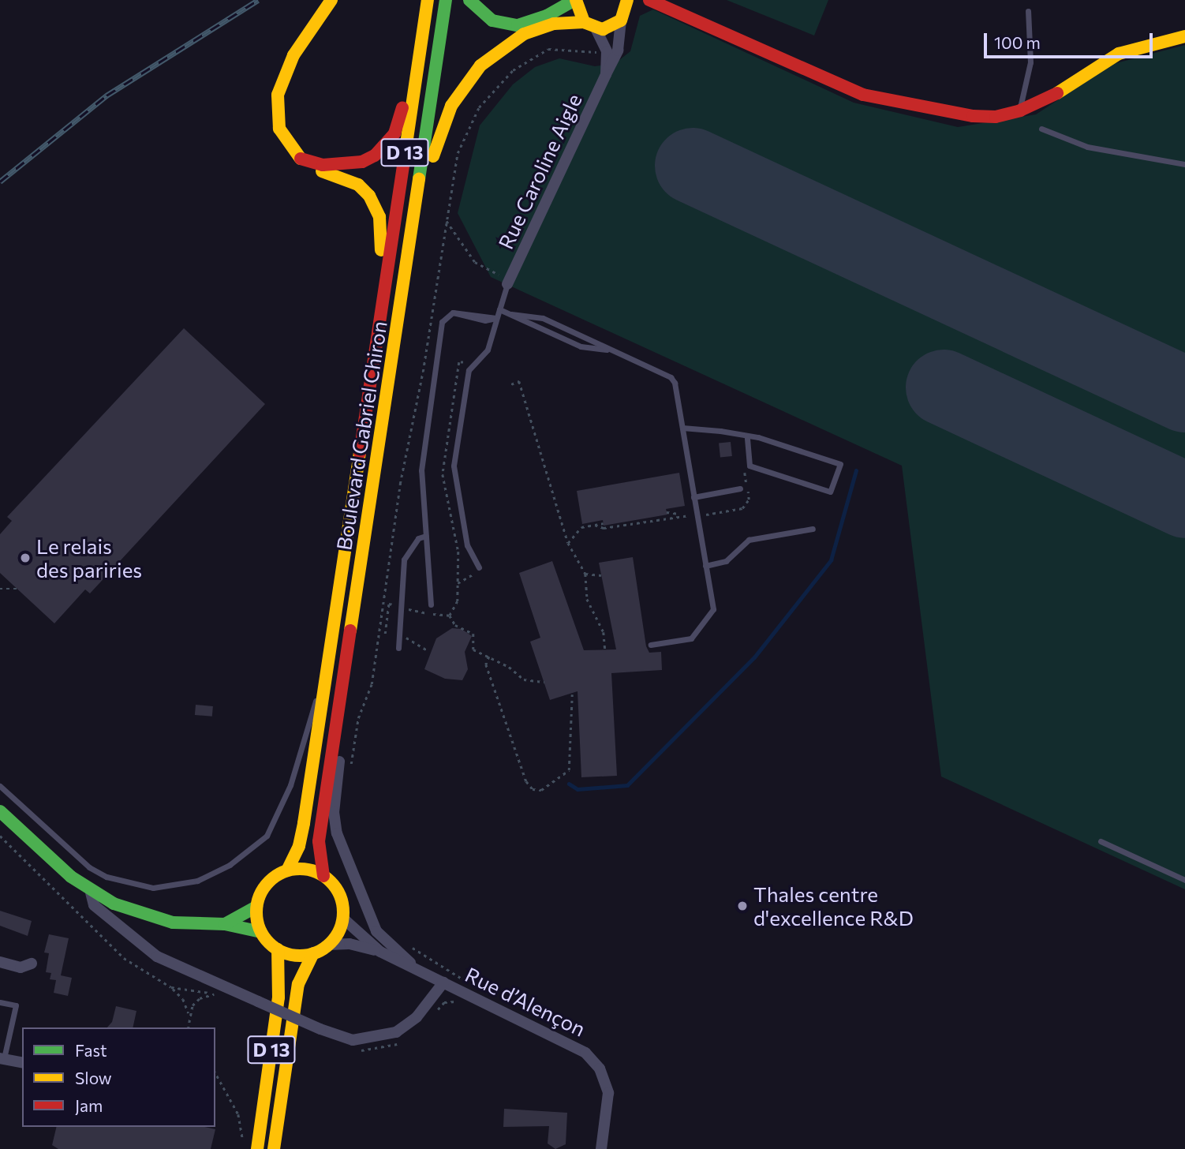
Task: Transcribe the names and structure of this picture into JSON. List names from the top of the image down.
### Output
{
  "streets": {
    "main road": ["D 13", "Boulevard Gabriel Chiron"],
    "street": ["Rue Caroline Aigle", "Rue d’Alençon"]
  },
  "crossings": [
    ["D 13", "Boulevard Gabriel Chiron"]
  ],
  "places": ["Le relais des pariries", "Thales centre d'excellence R&D"],
  "legend": ["Fast", "Slow", "Jam"],
  "scale_bar": "100 m"
}
